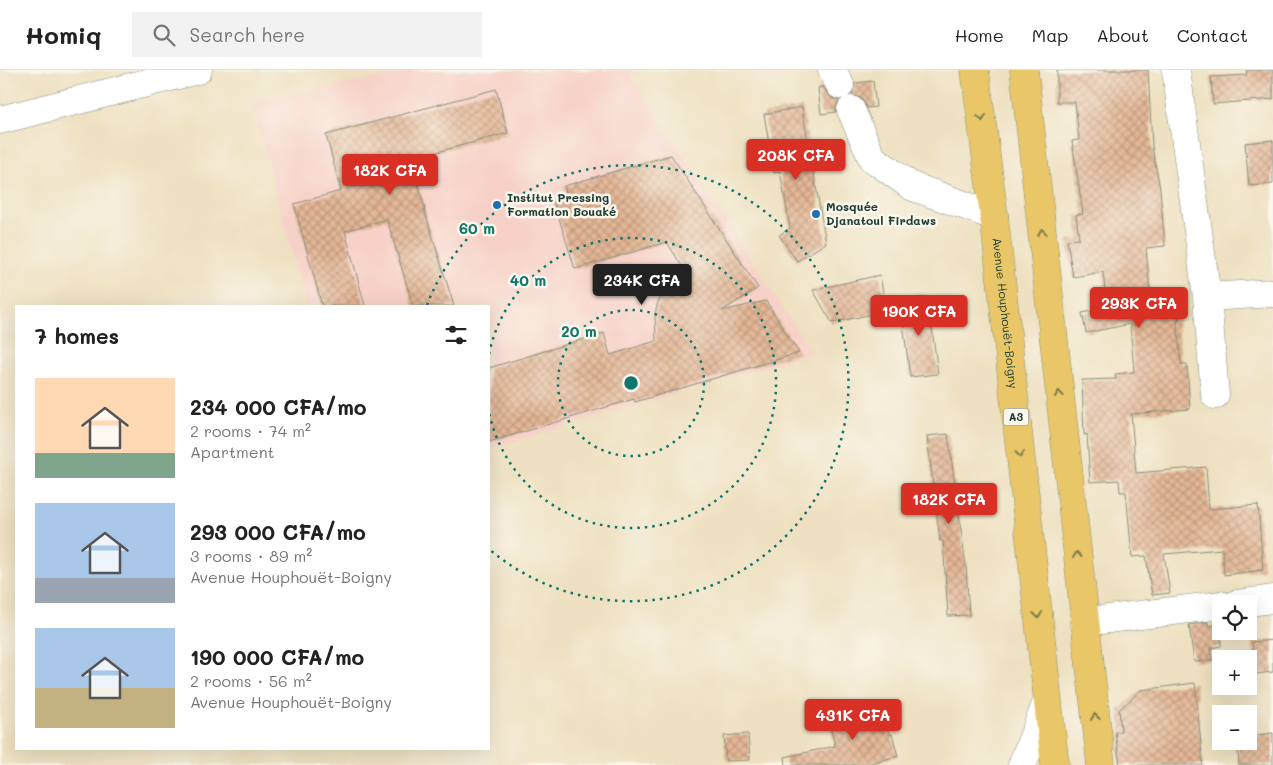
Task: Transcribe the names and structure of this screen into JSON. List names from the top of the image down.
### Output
{
  "streets": {
    "highway": ["Avenue Houphouët-Boigny", "A3"]
  },
  "places": ["Institut Pressing Formation Bouaké", "Mosquée Djanatoul Firdaws"],
  "page": {
    "header": "Homiq",
    "search": "Search here",
    "nav": [
      "Home",
      "Map",
      "About",
      "Contact"
    ],
    "price": [
      "208K CFA",
      "182K CFA",
      "234K CFA",
      "293K CFA",
      "190K CFA",
      "182K CFA",
      "431K CFA"
    ],
    "heading": "7 homes",
    "list": [
      {
        "name": "234 000 CFA/mo",
        "note": "2 rooms · 74 m² · Apartment"
      },
      {
        "name": "293 000 CFA/mo",
        "note": "3 rooms · 89 m² · Avenue Houphouët-Boigny"
      },
      {
        "name": "190 000 CFA/mo",
        "note": "2 rooms · 56 m² · Avenue Houphouët-Boigny"
      }
    ],
    "map_buttons": ["+", "−"]
  },
  "rings": ["60 m", "40 m", "20 m"]
}
